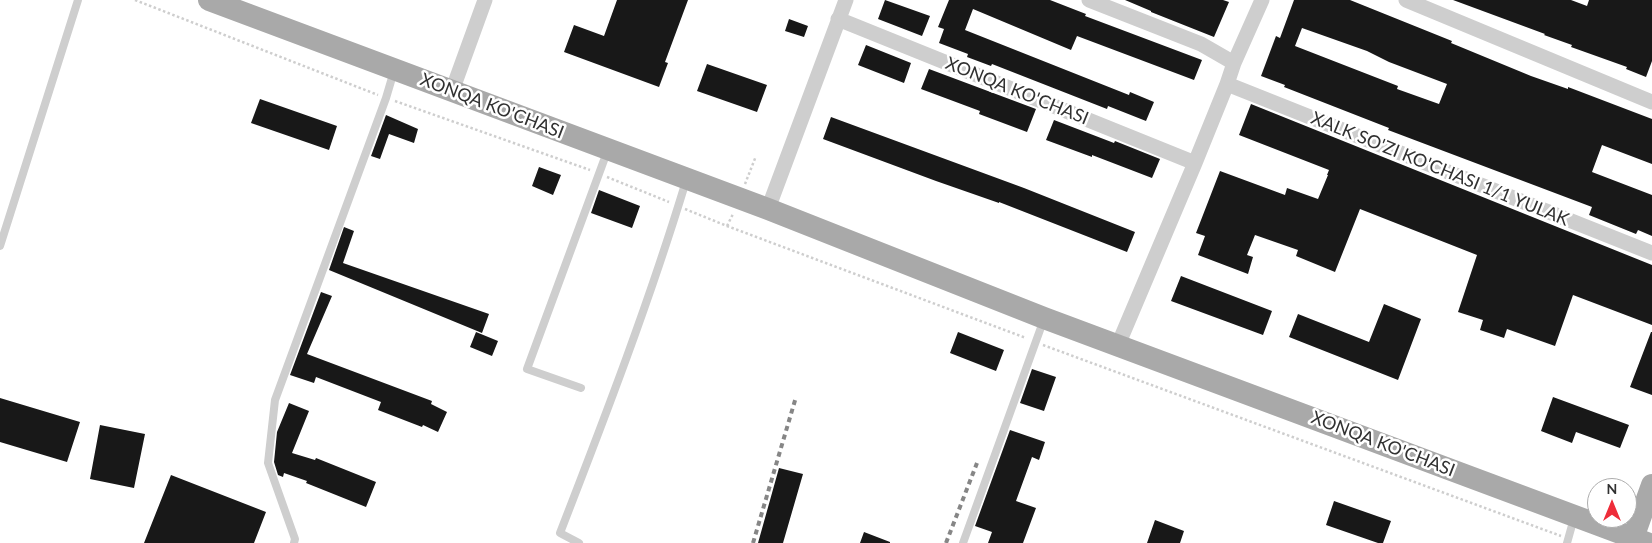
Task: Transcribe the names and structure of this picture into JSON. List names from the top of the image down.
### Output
{
  "streets": {
    "main road": ["XONQA KO'CHASI"],
    "street": ["XALK SO'ZI KO'CHASI 1/1 YULAK"]
  },
  "north": "top"
}
